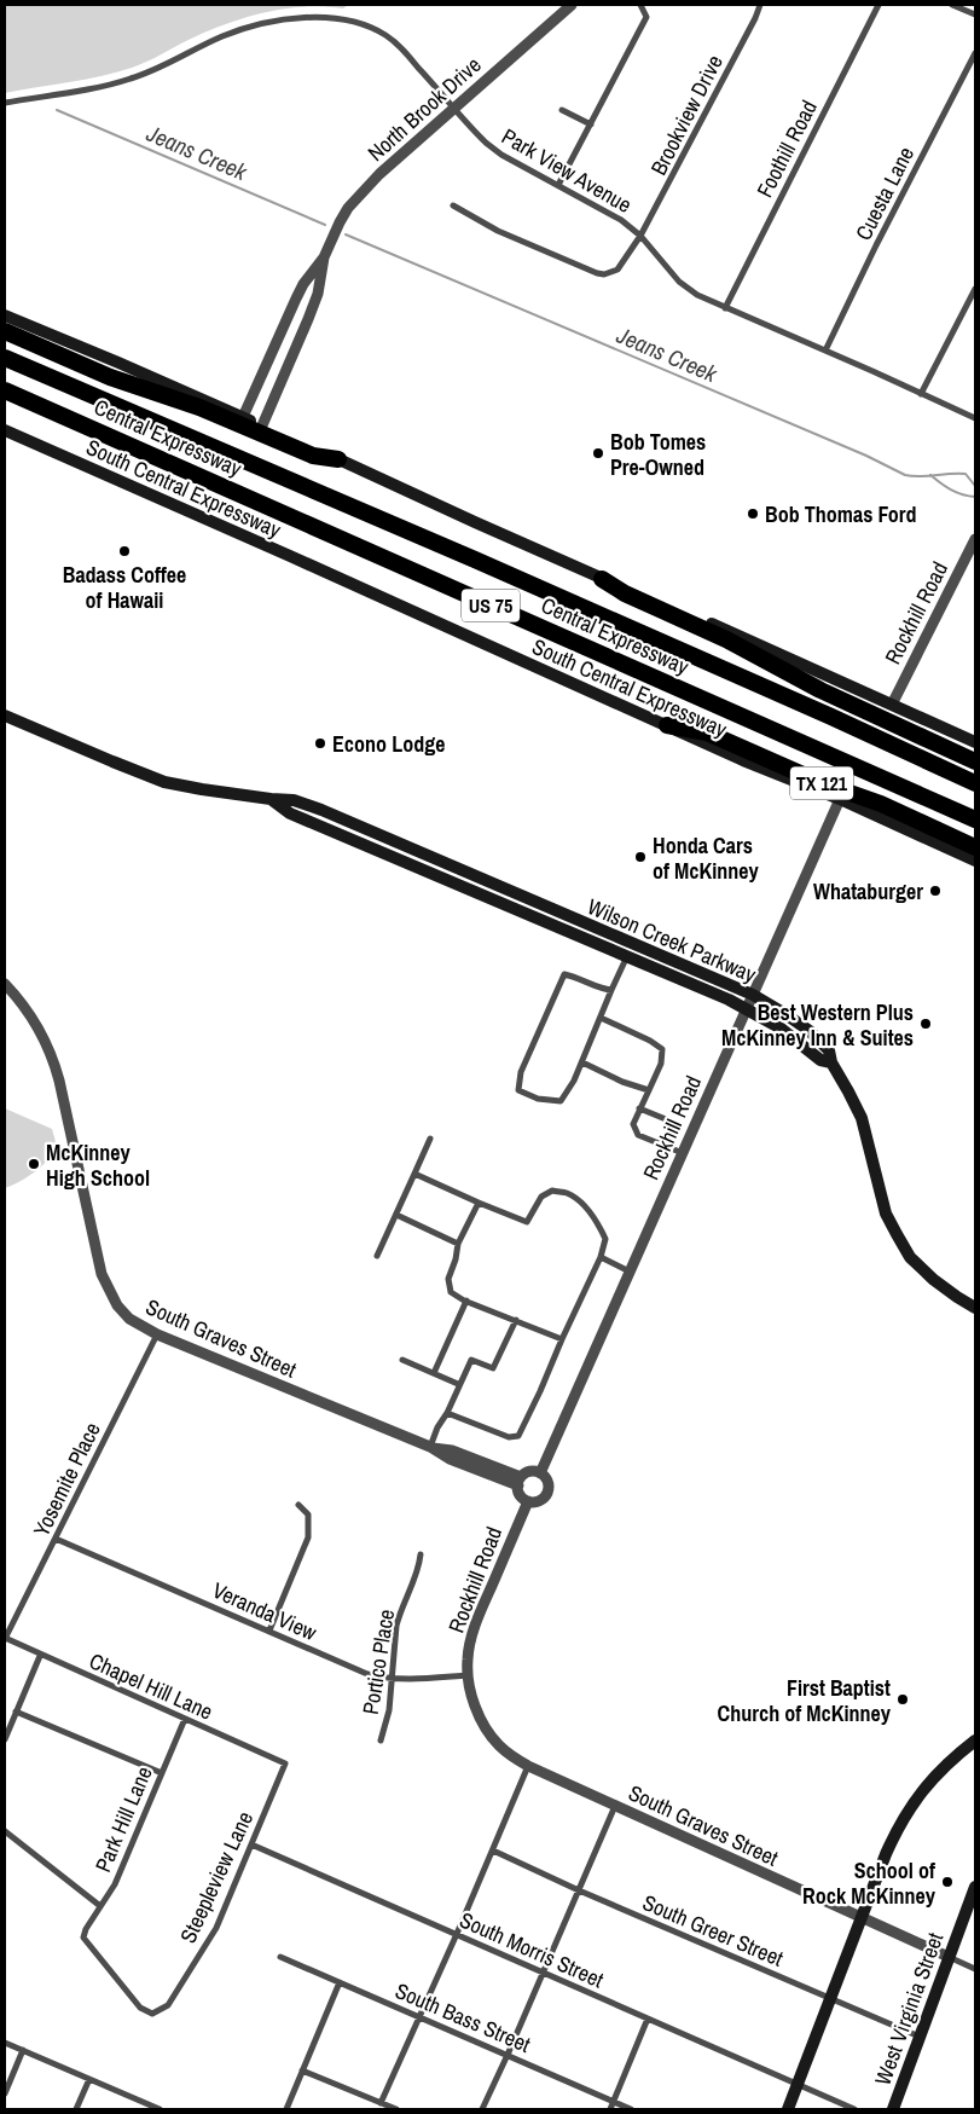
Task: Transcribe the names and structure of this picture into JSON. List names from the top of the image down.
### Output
{
  "streets": {
    "highway": ["Central Expressway", "US 75", "TX 121"],
    "main road": ["South Central Expressway", "Wilson Creek Parkway", "West Virginia Street"],
    "street": [
      "North Brook Drive",
      "Brookview Drive",
      "Foothill Road",
      "Park View Avenue",
      "Cuesta Lane",
      "Rockhill Road",
      "South Graves Street",
      "Yosemite Place",
      "Veranda View",
      "Portico Place",
      "Chapel Hill Lane",
      "Park Hill Lane",
      "Steepleview Lane",
      "South Greer Street",
      "South Morris Street",
      "South Bass Street"
    ]
  },
  "crossings": [
    ["North Brook Drive", "Park View Avenue"],
    ["Brookview Drive", "Park View Avenue"],
    ["Foothill Road", "Park View Avenue"],
    ["Park View Avenue", "Cuesta Lane"],
    ["South Central Expressway", "Rockhill Road"],
    ["South Central Expressway", "TX 121"],
    ["Rockhill Road", "Wilson Creek Parkway"],
    ["Rockhill Road", "South Graves Street"],
    ["Rockhill Road", "Veranda View"],
    ["South Graves Street", "Yosemite Place"],
    ["South Graves Street", "West Virginia Street"],
    ["Yosemite Place", "Veranda View"],
    ["Yosemite Place", "Chapel Hill Lane"],
    ["Veranda View", "Portico Place"],
    ["Chapel Hill Lane", "Park Hill Lane"],
    ["Chapel Hill Lane", "Steepleview Lane"],
    ["Park Hill Lane", "Steepleview Lane"],
    ["Steepleview Lane", "South Morris Street"],
    ["South Greer Street", "West Virginia Street"]
  ],
  "water": ["Jeans Creek"],
  "places": [
    "Bob Tomes Pre-Owned",
    "Bob Thomas Ford",
    "Badass Coffee of Hawaii",
    "Econo Lodge",
    "Honda Cars of McKinney",
    "Whataburger",
    "Best Western Plus McKinney Inn & Suites",
    "McKinney High School",
    "First Baptist Church of McKinney",
    "School of Rock McKinney"
  ]
}
